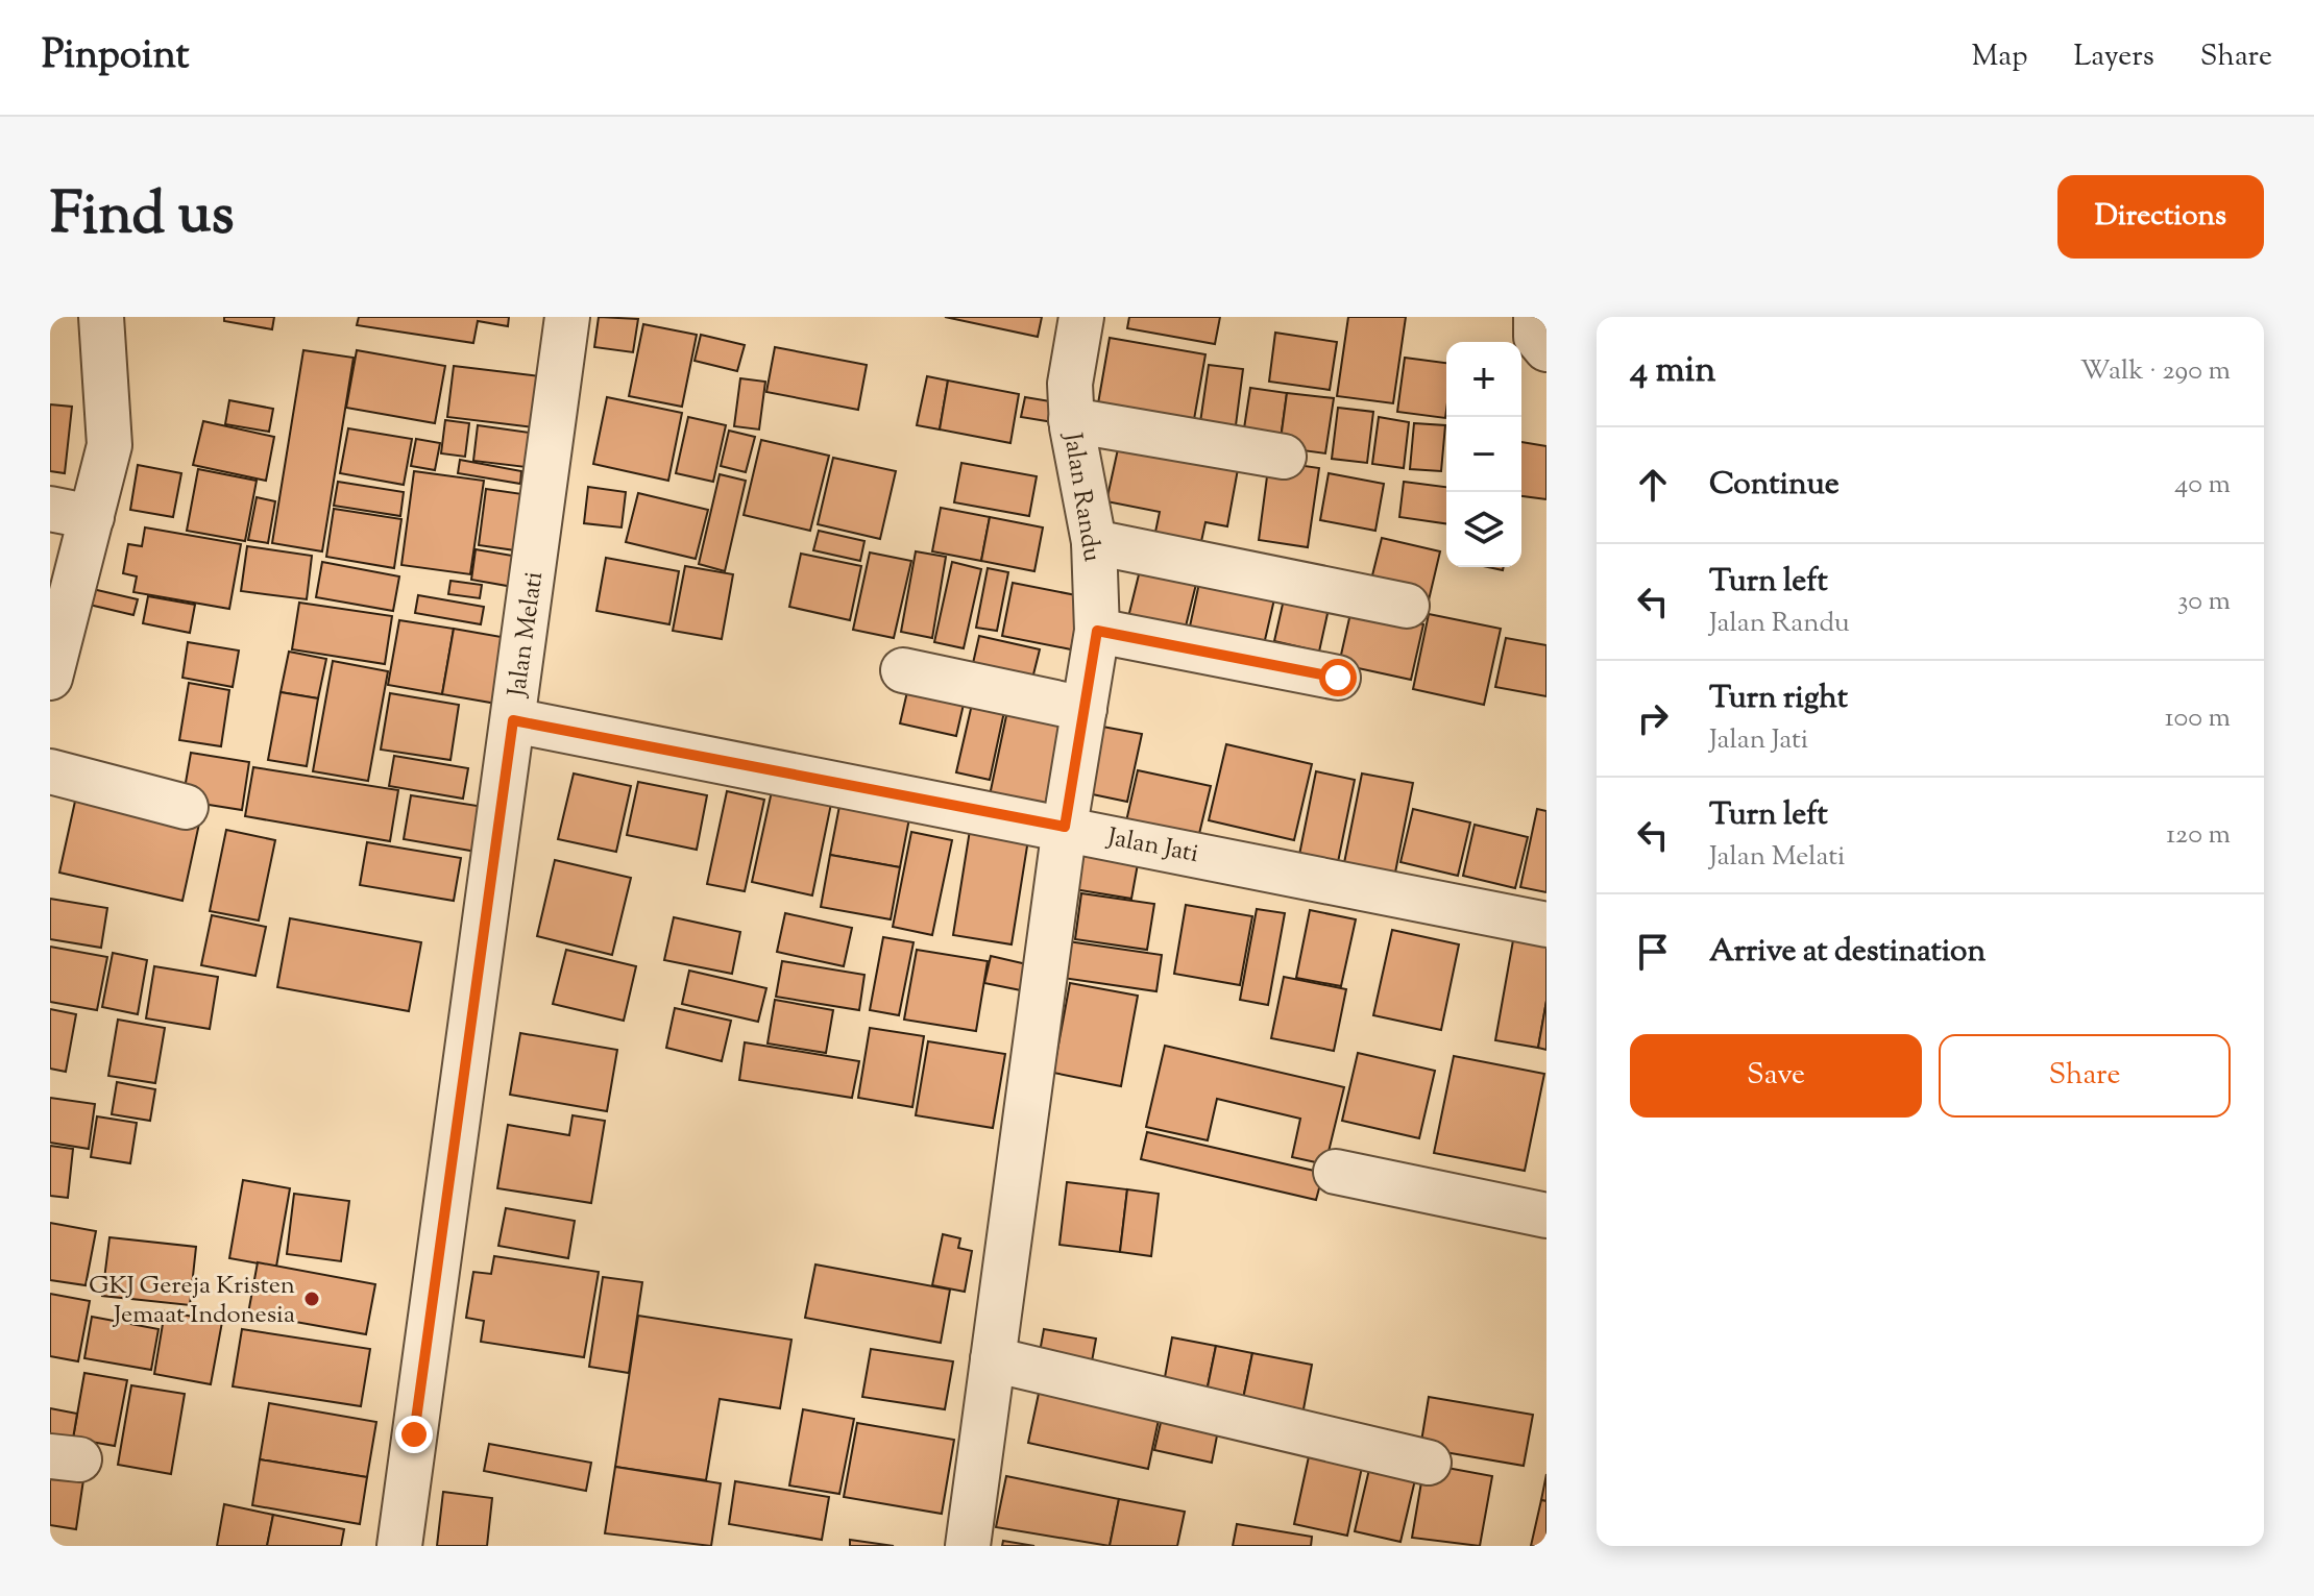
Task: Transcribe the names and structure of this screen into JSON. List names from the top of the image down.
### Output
{
  "streets": {
    "street": ["Jalan Randu", "Jalan Melati", "Jalan Jati"]
  },
  "crossings": [
    ["Jalan Randu", "Jalan Jati"],
    ["Jalan Melati", "Jalan Jati"]
  ],
  "places": ["GKJ Gereja Kristen Jemaat Indonesia"],
  "page": {
    "header": "Pinpoint",
    "nav": ["Map", "Layers", "Share"],
    "title": "Find us",
    "buttons": [
      "Directions",
      ["Save", "Share"]
    ],
    "heading": ["4 min", "Walk · 290 m"],
    "map_buttons": ["+", "−"],
    "list": [
      ["Continue", "40 m"],
      ["Turn left", "Jalan Randu", "30 m"],
      ["Turn right", "Jalan Jati", "100 m"],
      ["Turn left", "Jalan Melati", "120 m"],
      "Arrive at destination"
    ]
  }
}
